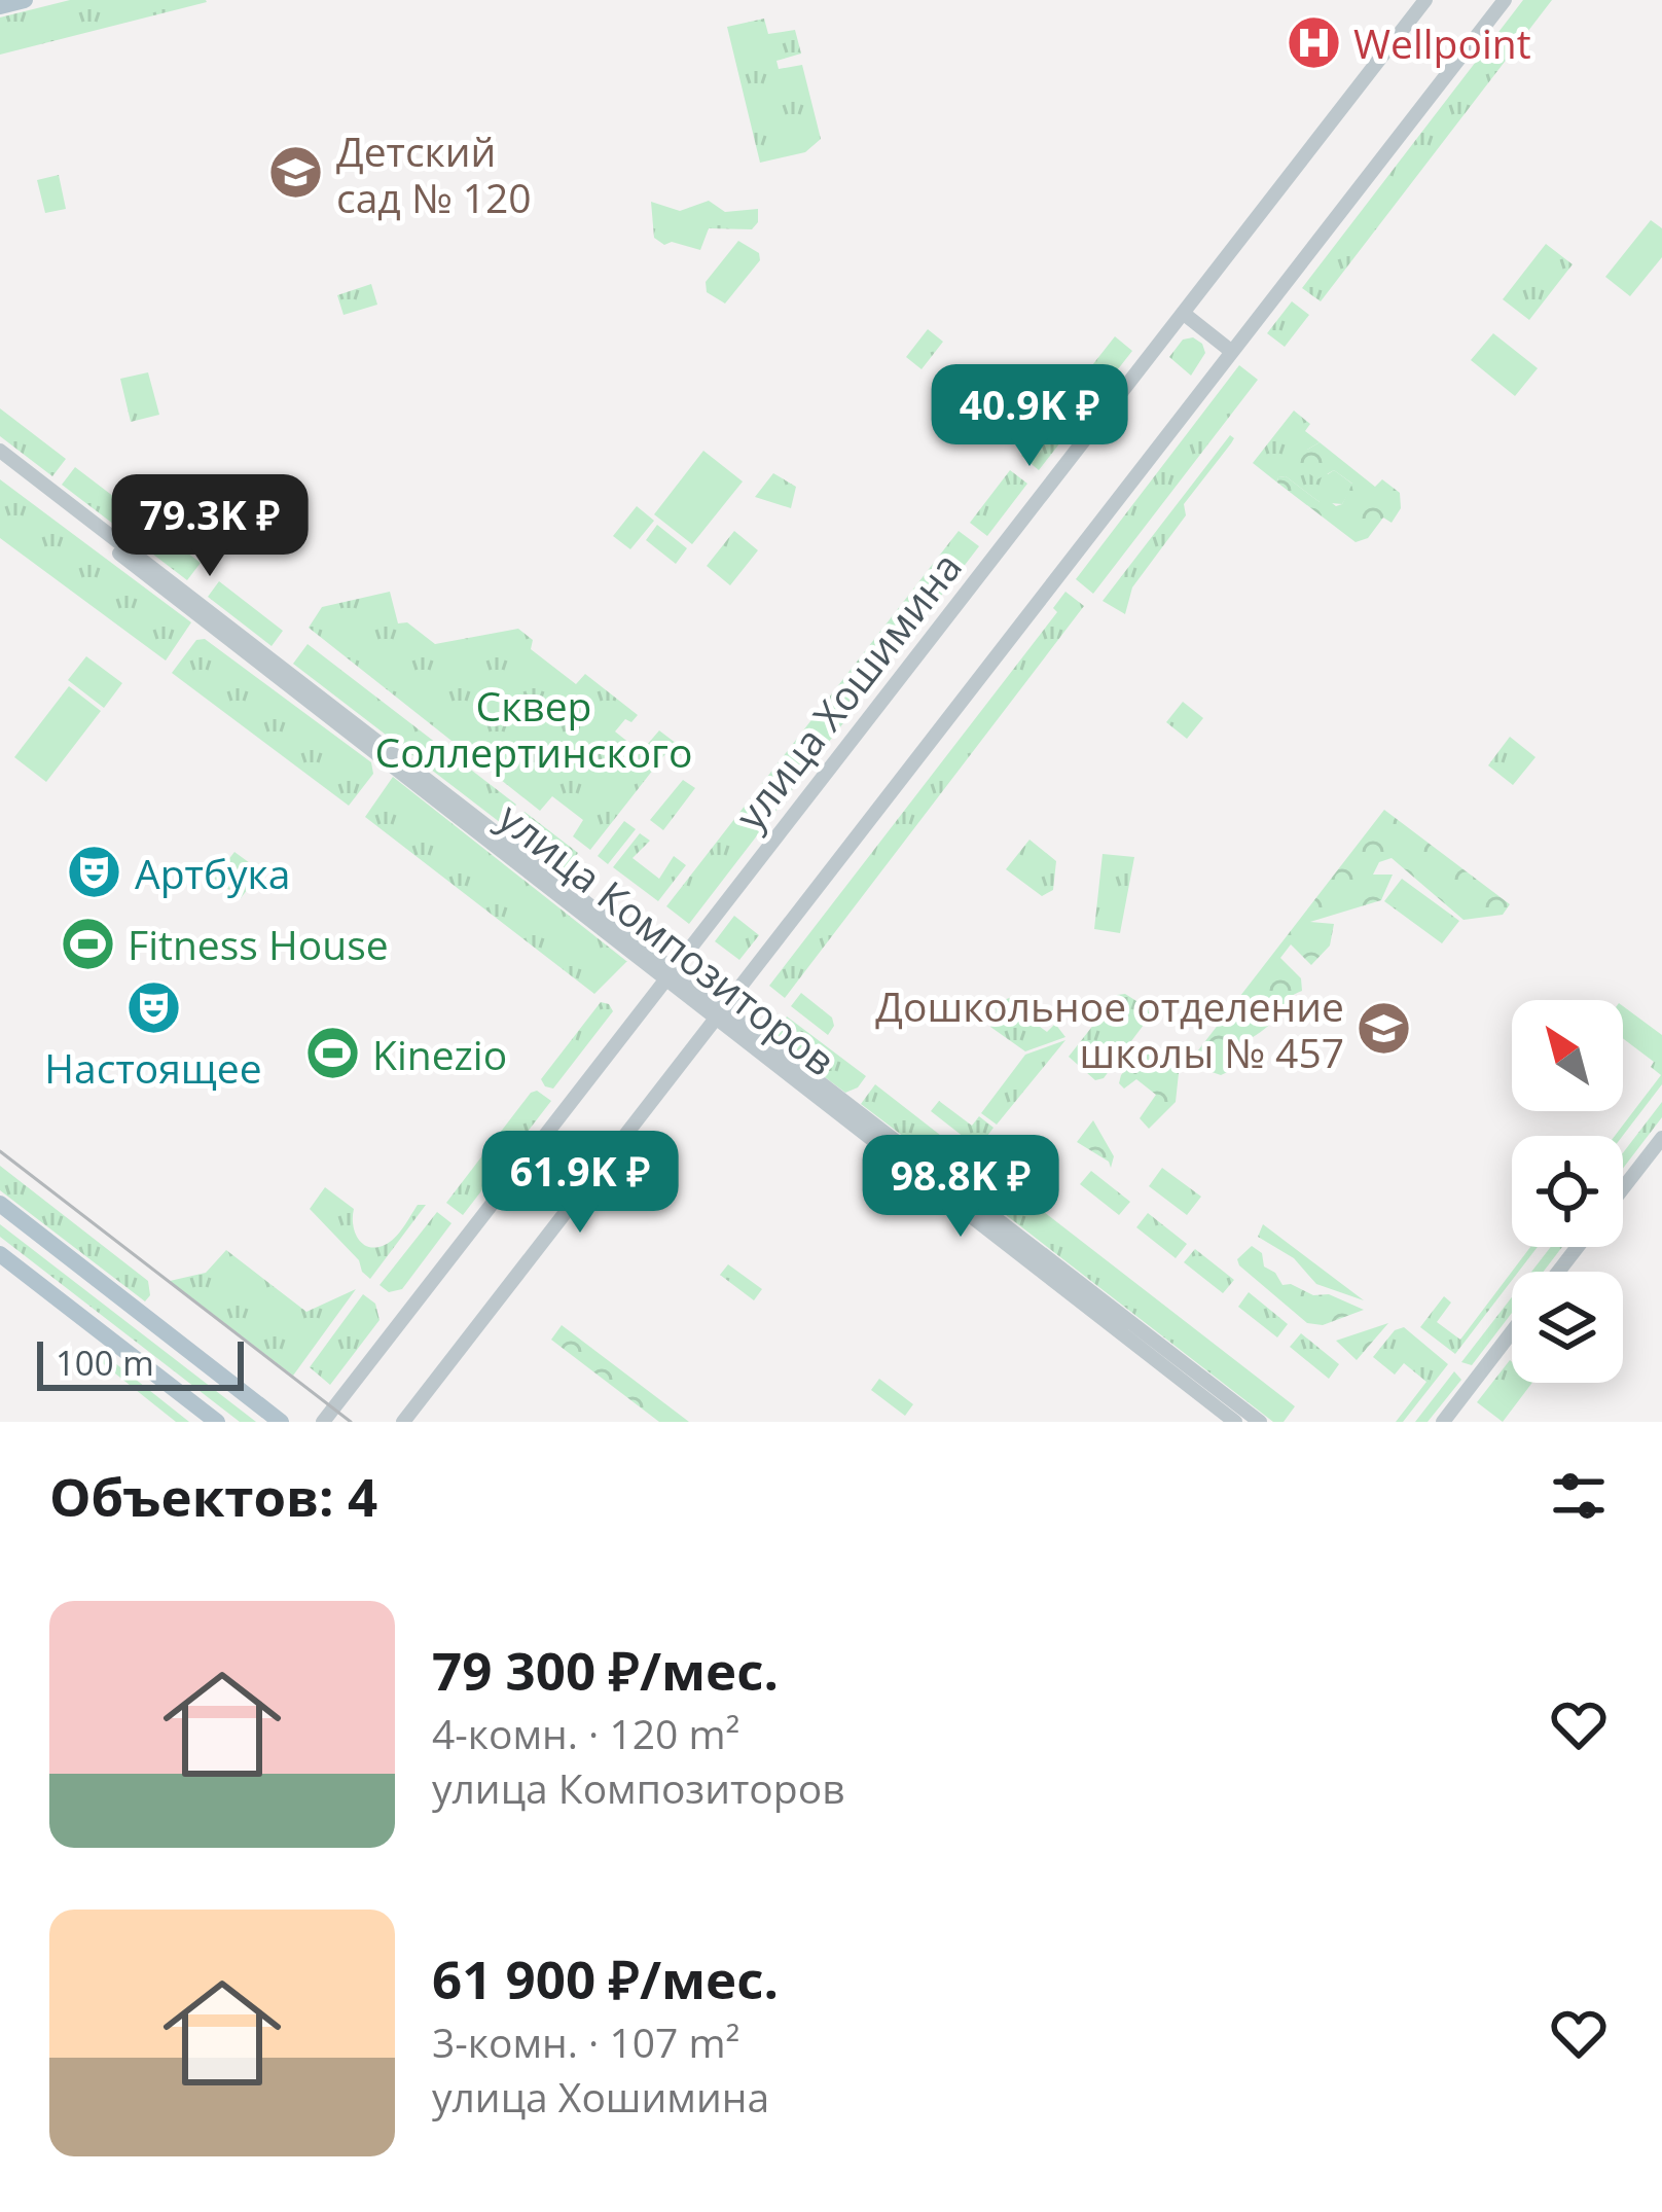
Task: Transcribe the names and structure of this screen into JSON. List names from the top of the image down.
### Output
{
  "streets": {
    "street": ["улица Хошимина", "улица Композиторов"]
  },
  "crossings": [
    ["улица Хошимина", "улица Композиторов"]
  ],
  "parks": ["Сквер Соллертинского"],
  "places": {
    "hospital": ["Wellpoint"],
    "school or university": ["Детский сад № 120", "Дошкольное отделение школы № 457"],
    "theatre": ["Артбука", "Настоящее"],
    "sports": ["Fitness House", "Kinezio"]
  },
  "scale_bar": "100 m",
  "north": "top left",
  "page": {
    "price": [
      "40.9K ₽",
      "79.3K ₽",
      "61.9K ₽",
      "98.8K ₽"
    ],
    "scale": "100 m",
    "heading": "Объектов: 4",
    "list": [
      {
        "name": "79 300 ₽/мес.",
        "note": "4-комн. · 120 m² · улица Композиторов"
      },
      {
        "name": "61 900 ₽/мес.",
        "note": "3-комн. · 107 m² · улица Хошимина"
      }
    ]
  }
}
